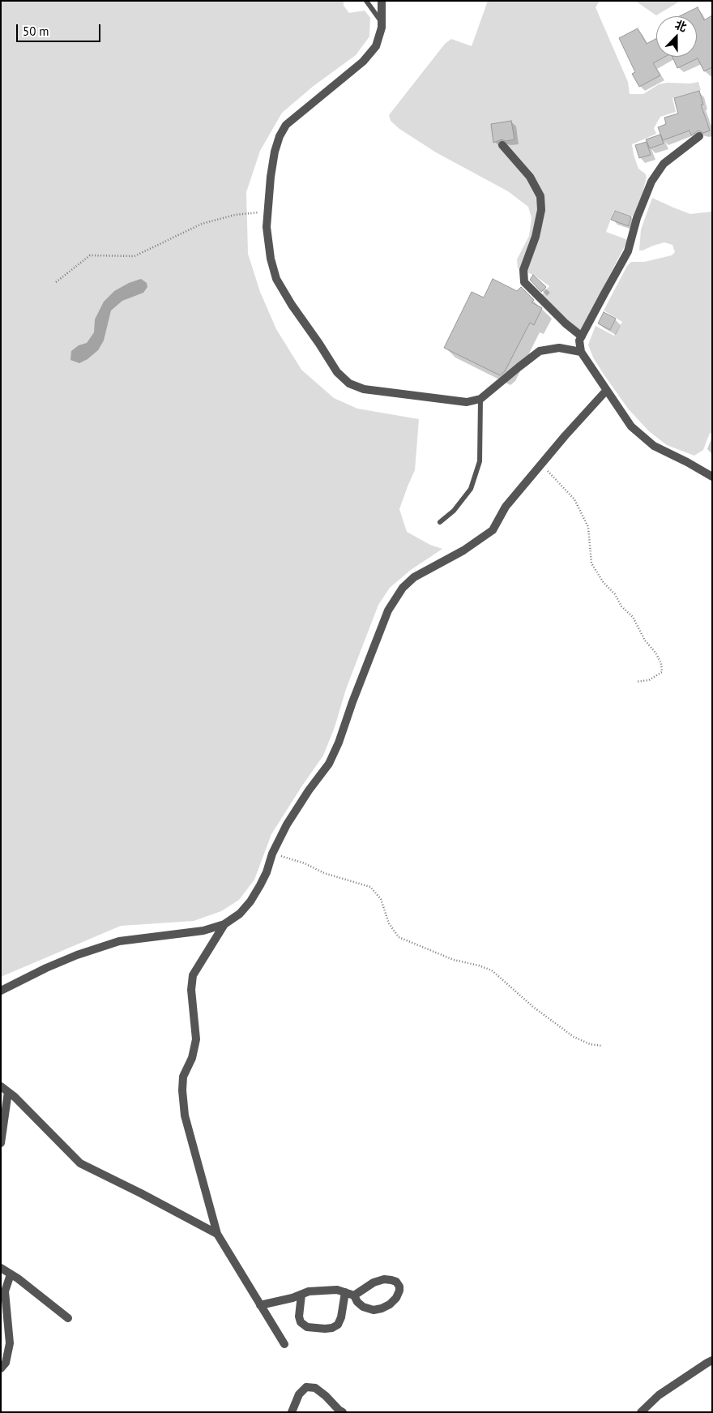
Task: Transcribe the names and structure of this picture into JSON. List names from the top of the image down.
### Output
{
  "scale_bar": "50 m",
  "north": "top"
}
